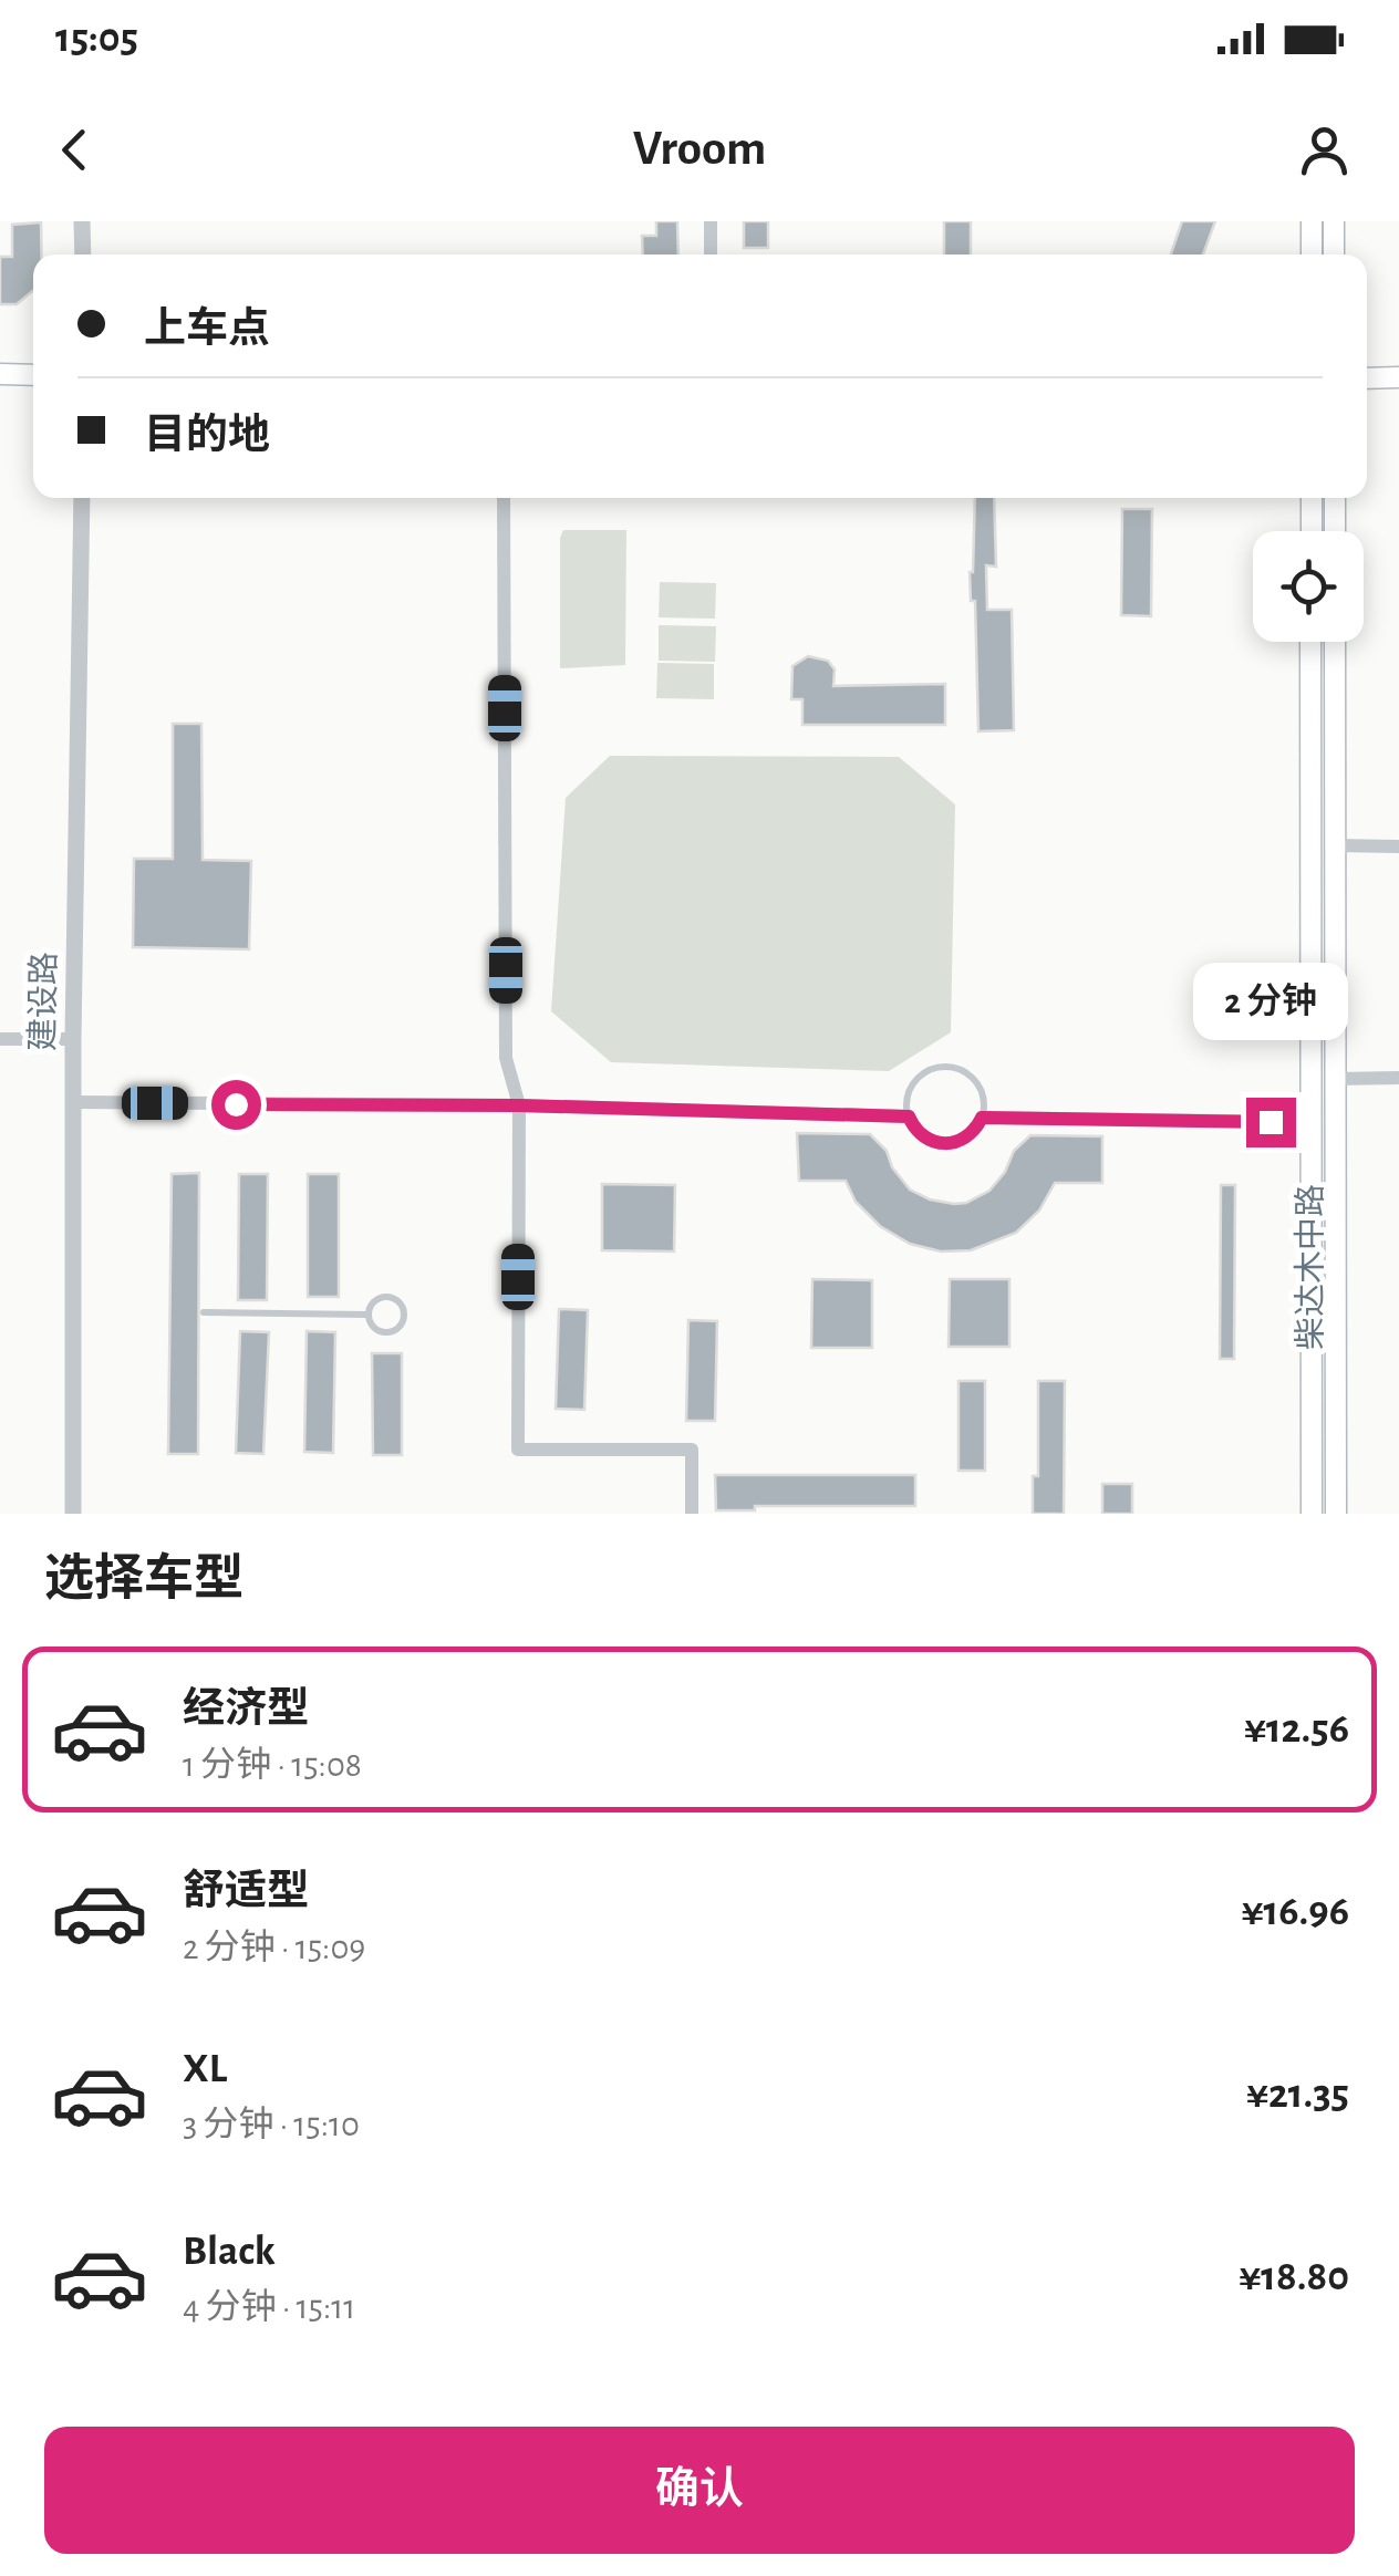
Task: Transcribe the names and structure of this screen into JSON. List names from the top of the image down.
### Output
{
  "streets": {
    "main road": ["柴达木中路"],
    "street": ["建设路"]
  },
  "page": {
    "status": "15:05",
    "header": "Vroom",
    "banner": ["上车点", "目的地"],
    "bubble": "2 分钟",
    "heading": "选择车型",
    "list": [
      {
        "name": "经济型",
        "note": "1 分钟 · 15:08",
        "value": "¥12.56"
      },
      {
        "name": "舒适型",
        "note": "2 分钟 · 15:09",
        "value": "¥16.96"
      },
      {
        "name": "XL",
        "note": "3 分钟 · 15:10",
        "value": "¥21.35"
      },
      {
        "name": "Black",
        "note": "4 分钟 · 15:11",
        "value": "¥18.80"
      }
    ],
    "buttons": "确认"
  }
}
